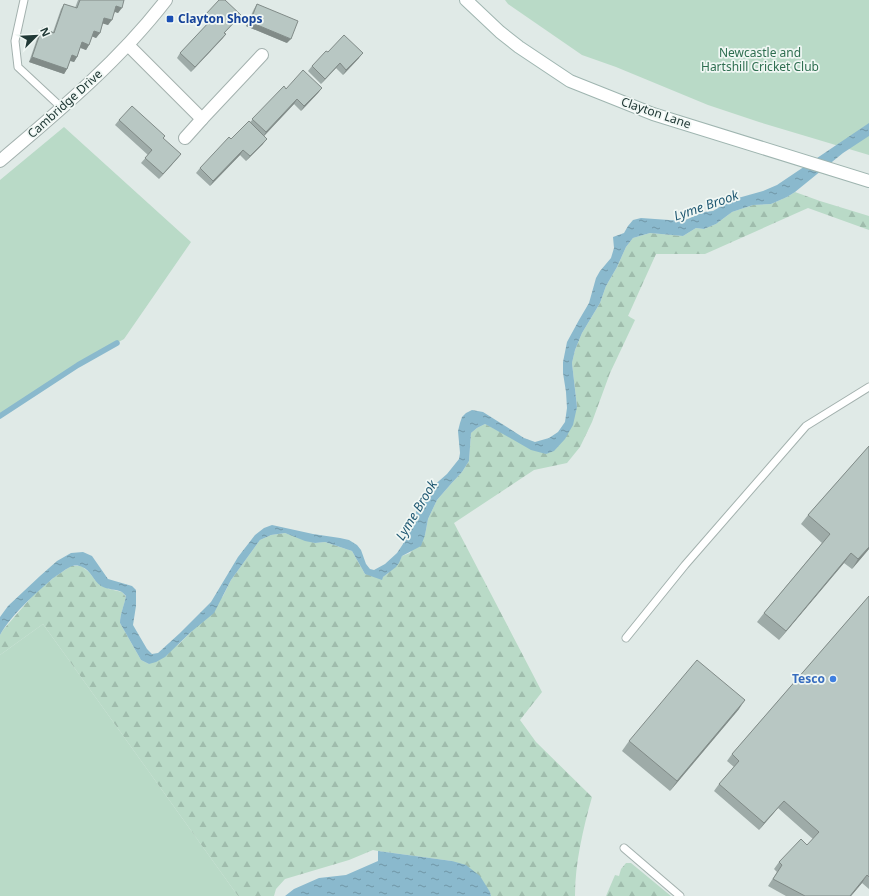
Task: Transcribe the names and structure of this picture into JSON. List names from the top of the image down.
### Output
{
  "streets": {
    "street": ["Cambridge Drive", "Clayton Lane"]
  },
  "water": ["Lyme Brook"],
  "parks": ["Newcastle and Hartshill Cricket Club"],
  "places": {
    "transit": ["Clayton Shops"],
    "other": ["Tesco"]
  },
  "north": "top right"
}
